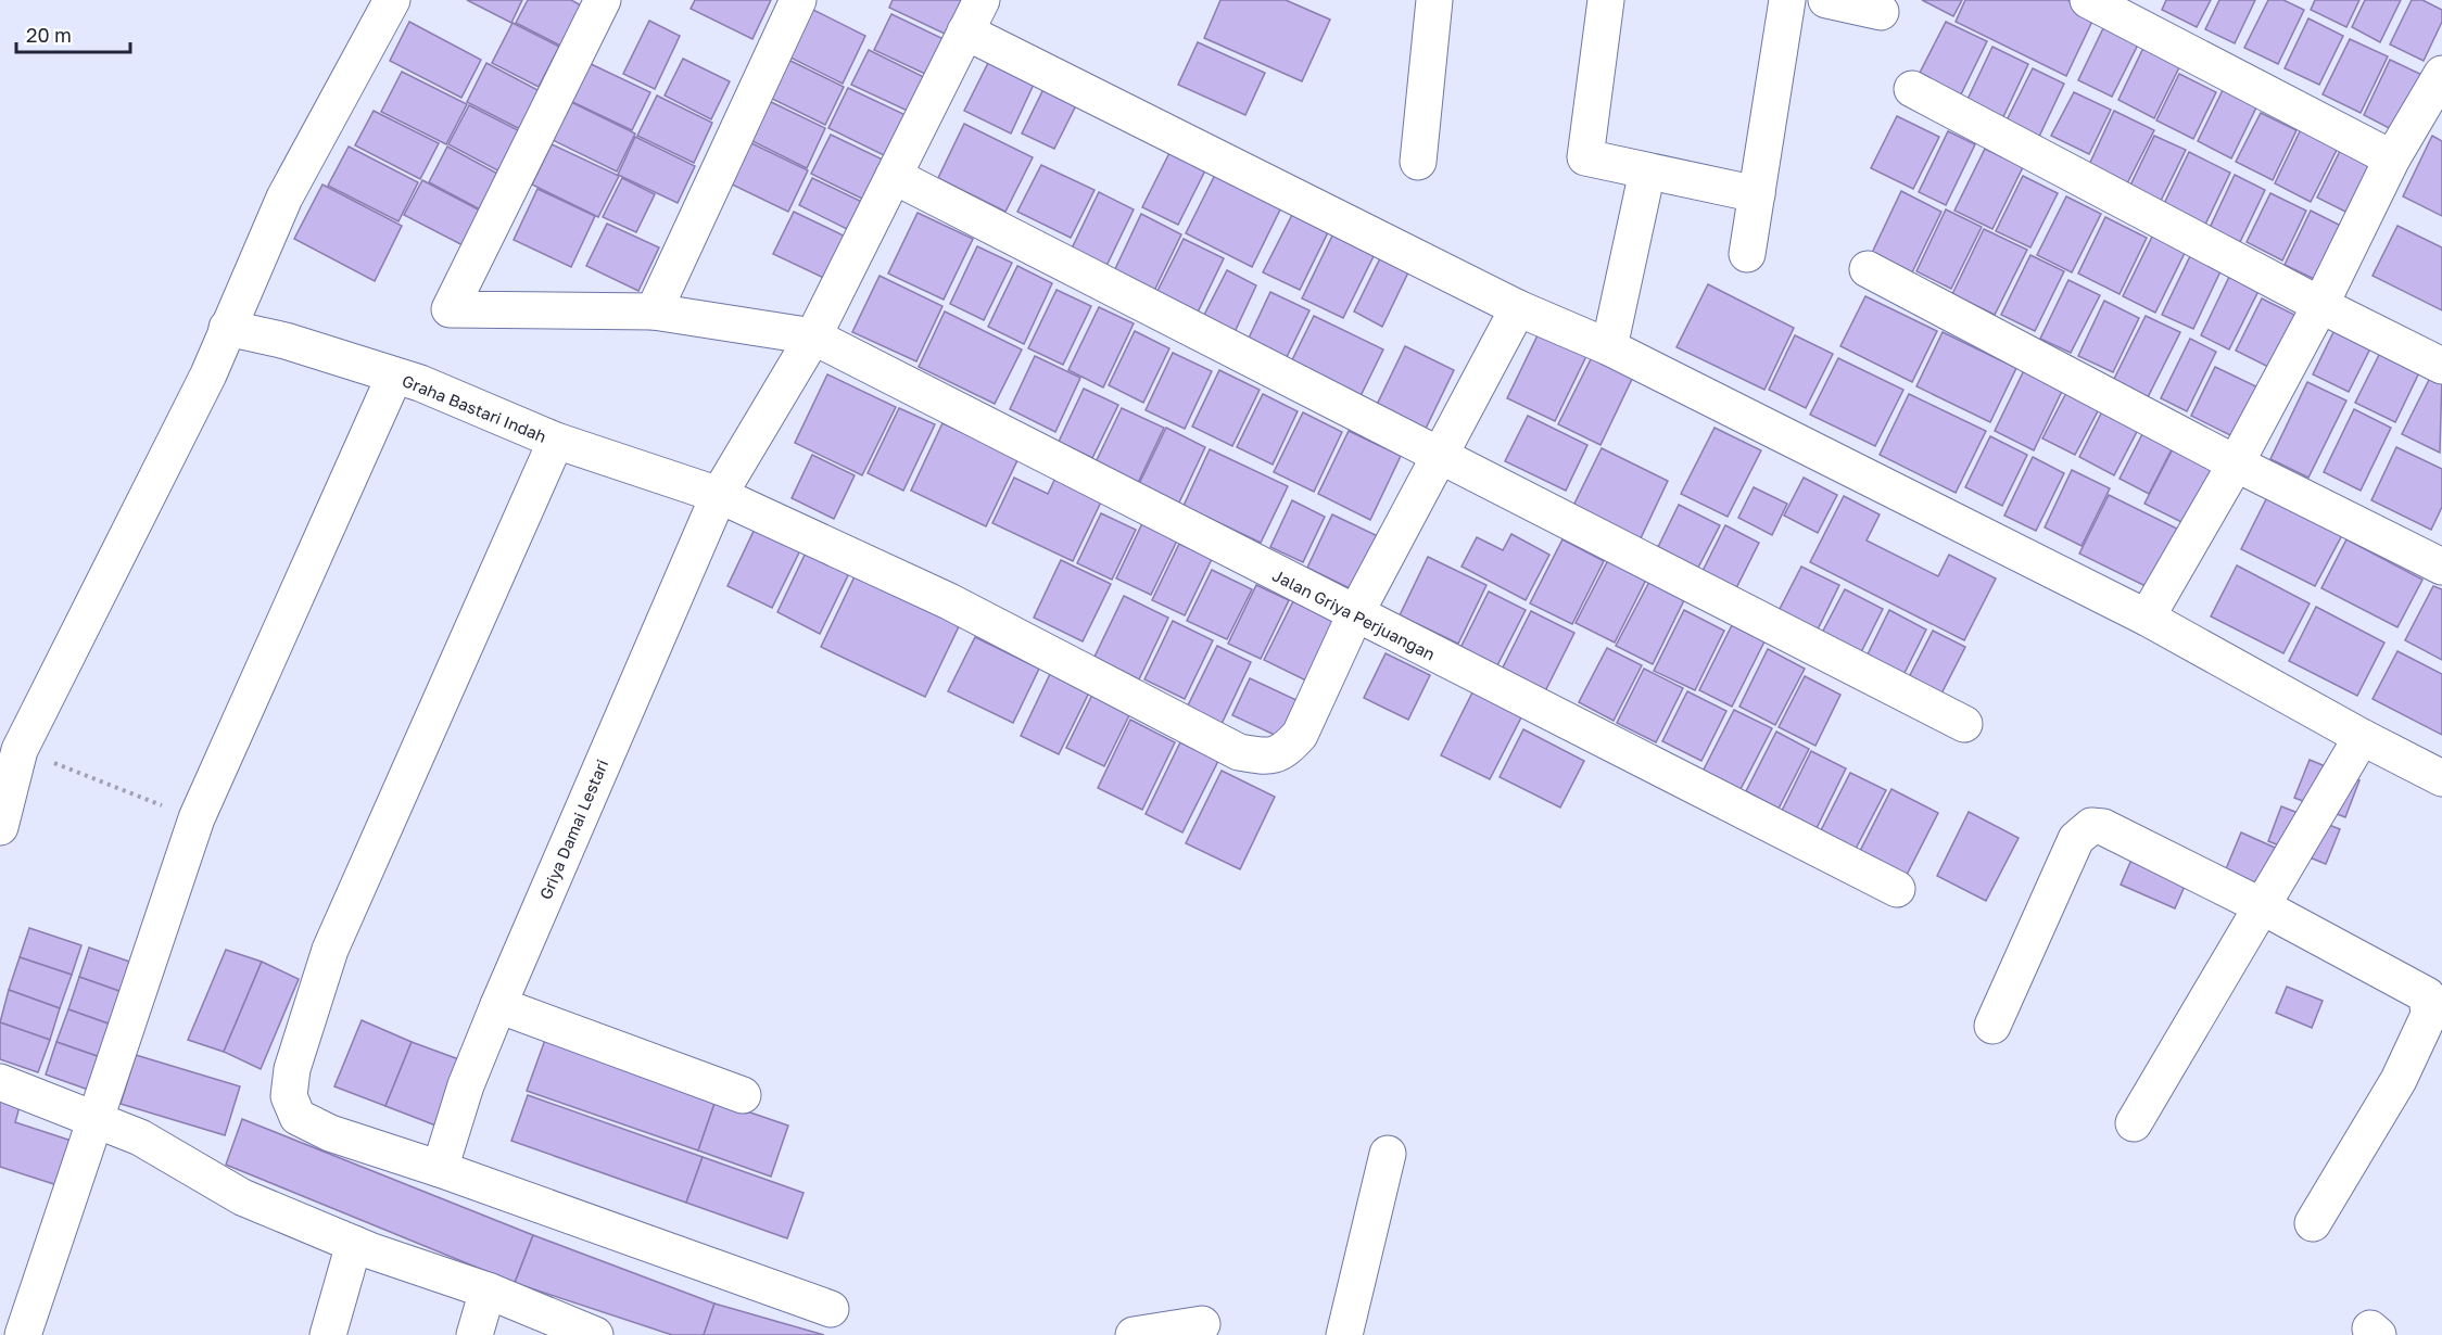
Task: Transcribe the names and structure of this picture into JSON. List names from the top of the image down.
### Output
{
  "streets": {
    "street": ["Graha Bastari Indah", "Jalan Griya Perjuangan", "Griya Damai Lestari"]
  },
  "crossings": [
    ["Graha Bastari Indah", "Jalan Griya Perjuangan"],
    ["Graha Bastari Indah", "Griya Damai Lestari"],
    ["Jalan Griya Perjuangan", "Griya Damai Lestari"]
  ],
  "scale_bar": "20 m"
}
